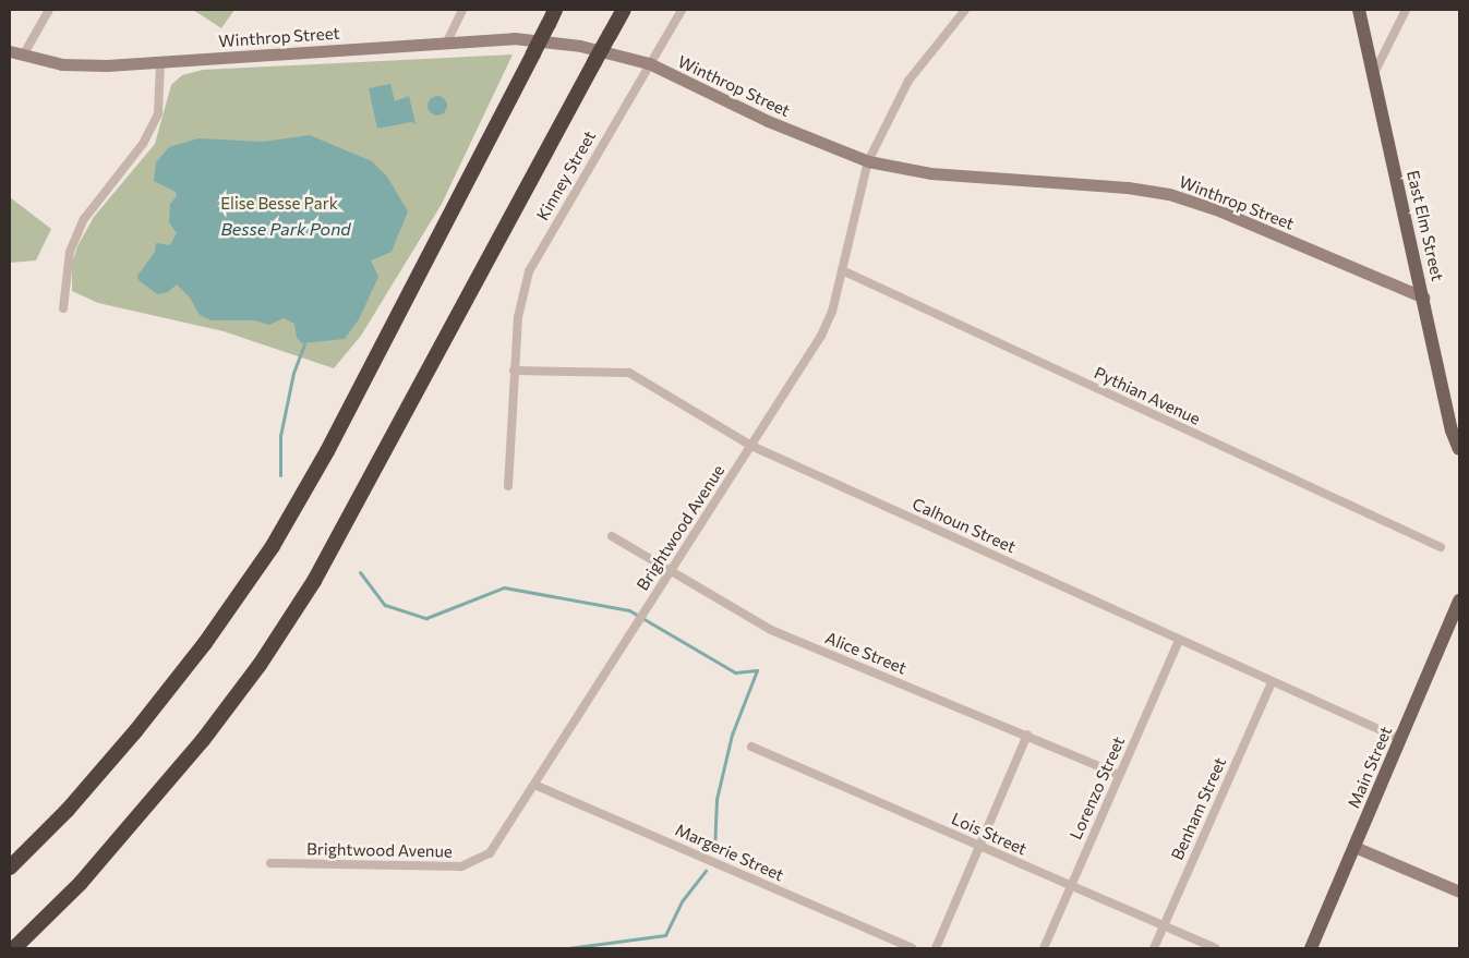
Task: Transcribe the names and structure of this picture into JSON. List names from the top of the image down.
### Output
{
  "streets": {
    "main road": ["East Elm Street", "Main Street"],
    "street": [
      "Winthrop Street",
      "Kinney Street",
      "Pythian Avenue",
      "Calhoun Street",
      "Brightwood Avenue",
      "Alice Street",
      "Lorenzo Street",
      "Benham Street",
      "Lois Street",
      "Margerie Street"
    ]
  },
  "crossings": [
    ["Winthrop Street", "Kinney Street"],
    ["Winthrop Street", "East Elm Street"],
    ["Winthrop Street", "Brightwood Avenue"],
    ["Kinney Street", "Calhoun Street"],
    ["Pythian Avenue", "Brightwood Avenue"],
    ["Calhoun Street", "Brightwood Avenue"],
    ["Calhoun Street", "Main Street"],
    ["Calhoun Street", "Lorenzo Street"],
    ["Calhoun Street", "Benham Street"],
    ["Brightwood Avenue", "Alice Street"],
    ["Brightwood Avenue", "Margerie Street"],
    ["Alice Street", "Lorenzo Street"],
    ["Lorenzo Street", "Lois Street"],
    ["Benham Street", "Lois Street"]
  ],
  "water": ["Besse Park Pond"],
  "parks": ["Elise Besse Park"]
}
